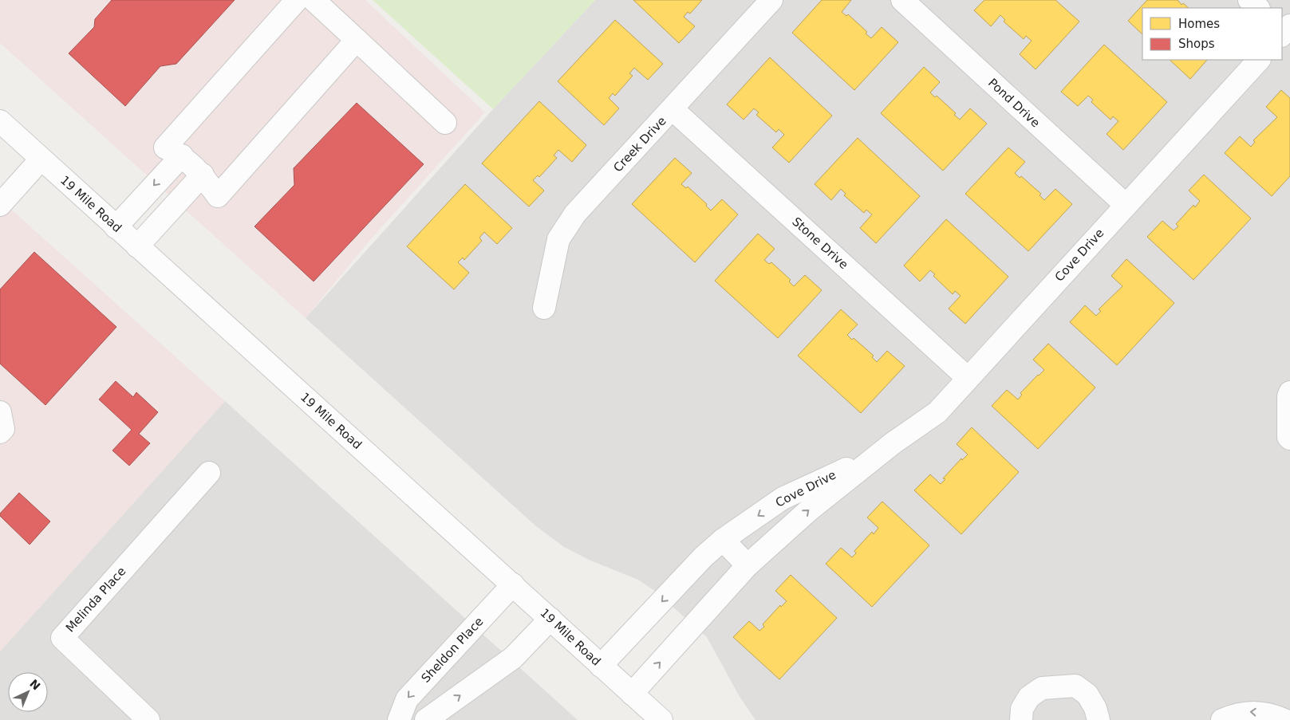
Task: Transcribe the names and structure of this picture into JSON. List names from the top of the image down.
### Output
{
  "streets": {
    "street": [
      "Pond Drive",
      "Creek Drive",
      "19 Mile Road",
      "Stone Drive",
      "Cove Drive",
      "Melinda Place",
      "Sheldon Place"
    ]
  },
  "crossings": [
    ["Pond Drive", "Cove Drive"],
    ["Creek Drive", "Stone Drive"],
    ["19 Mile Road", "Cove Drive"],
    ["19 Mile Road", "Sheldon Place"],
    ["Stone Drive", "Cove Drive"]
  ],
  "legend": ["Homes", "Shops"],
  "north": "top right"
}
